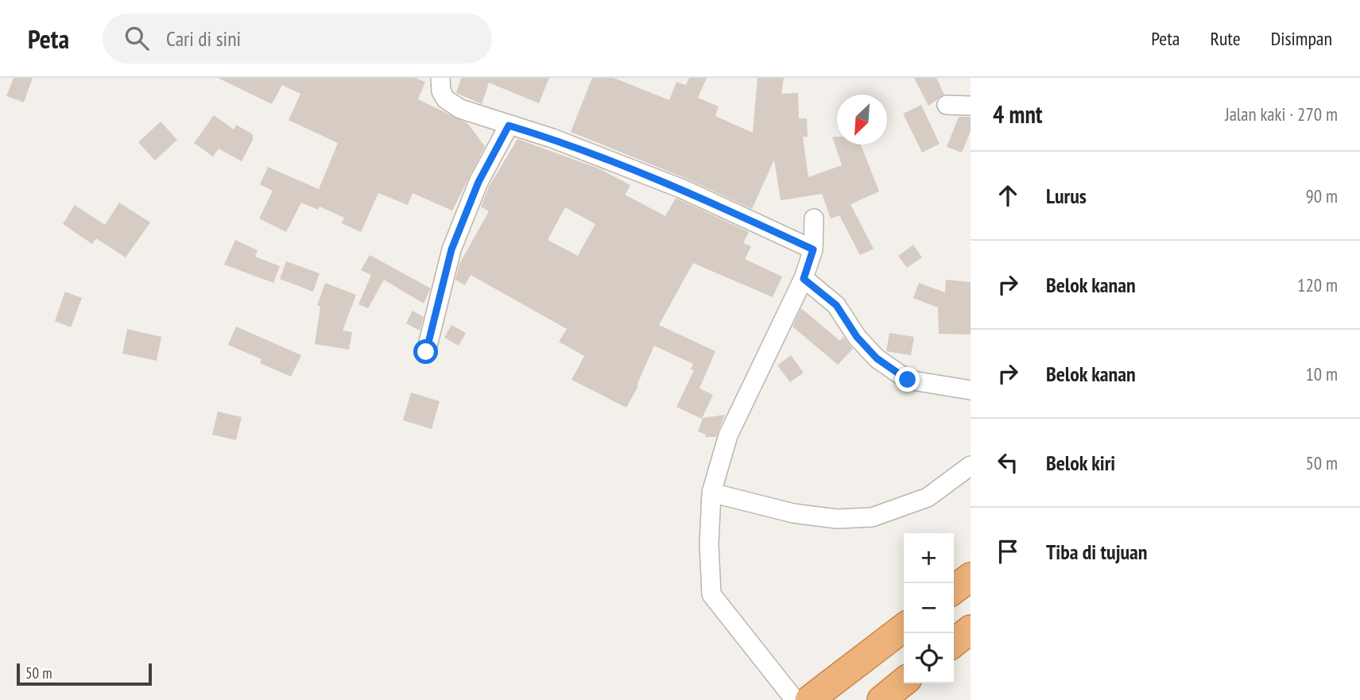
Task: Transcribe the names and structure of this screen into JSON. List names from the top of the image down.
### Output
{
  "scale_bar": "50 m",
  "north": "bottom left",
  "page": {
    "header": "Peta",
    "search": "Cari di sini",
    "nav": ["Peta", "Rute", "Disimpan"],
    "heading": ["4 mnt", "Jalan kaki · 270 m"],
    "list": [
      ["Lurus", "90 m"],
      ["Belok kanan", "120 m"],
      ["Belok kanan", "10 m"],
      ["Belok kiri", "50 m"],
      "Tiba di tujuan"
    ],
    "map_buttons": ["+", "−"],
    "scale": "50 m"
  }
}
